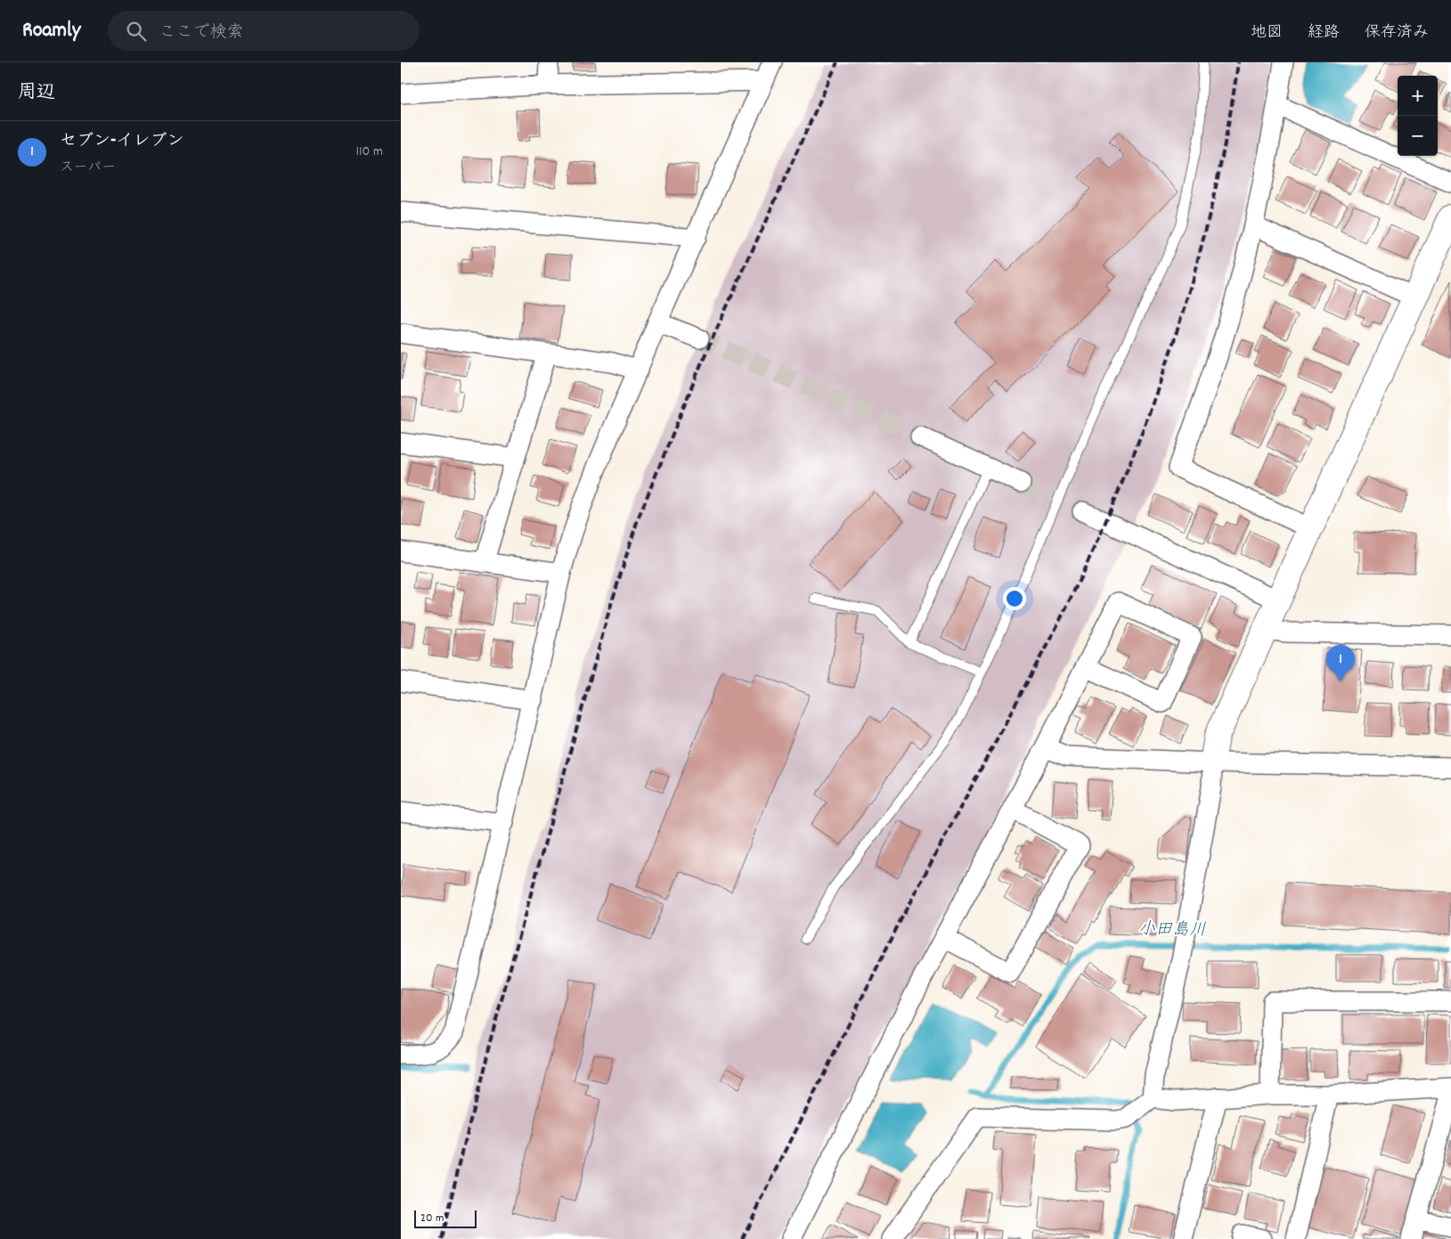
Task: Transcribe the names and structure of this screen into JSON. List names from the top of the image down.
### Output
{
  "water": ["小田島川"],
  "scale_bar": "20 m",
  "page": {
    "header": "Roamly",
    "search": "ここで検索",
    "nav": ["地図", "経路", "保存済み"],
    "heading": "周辺",
    "map_buttons": ["+", "−"],
    "list": [
      {
        "mark": "1",
        "name": "セブン-イレブン",
        "note": "スーパー",
        "value": "110 m"
      }
    ],
    "pins": "1",
    "scale": "20 m"
  }
}
